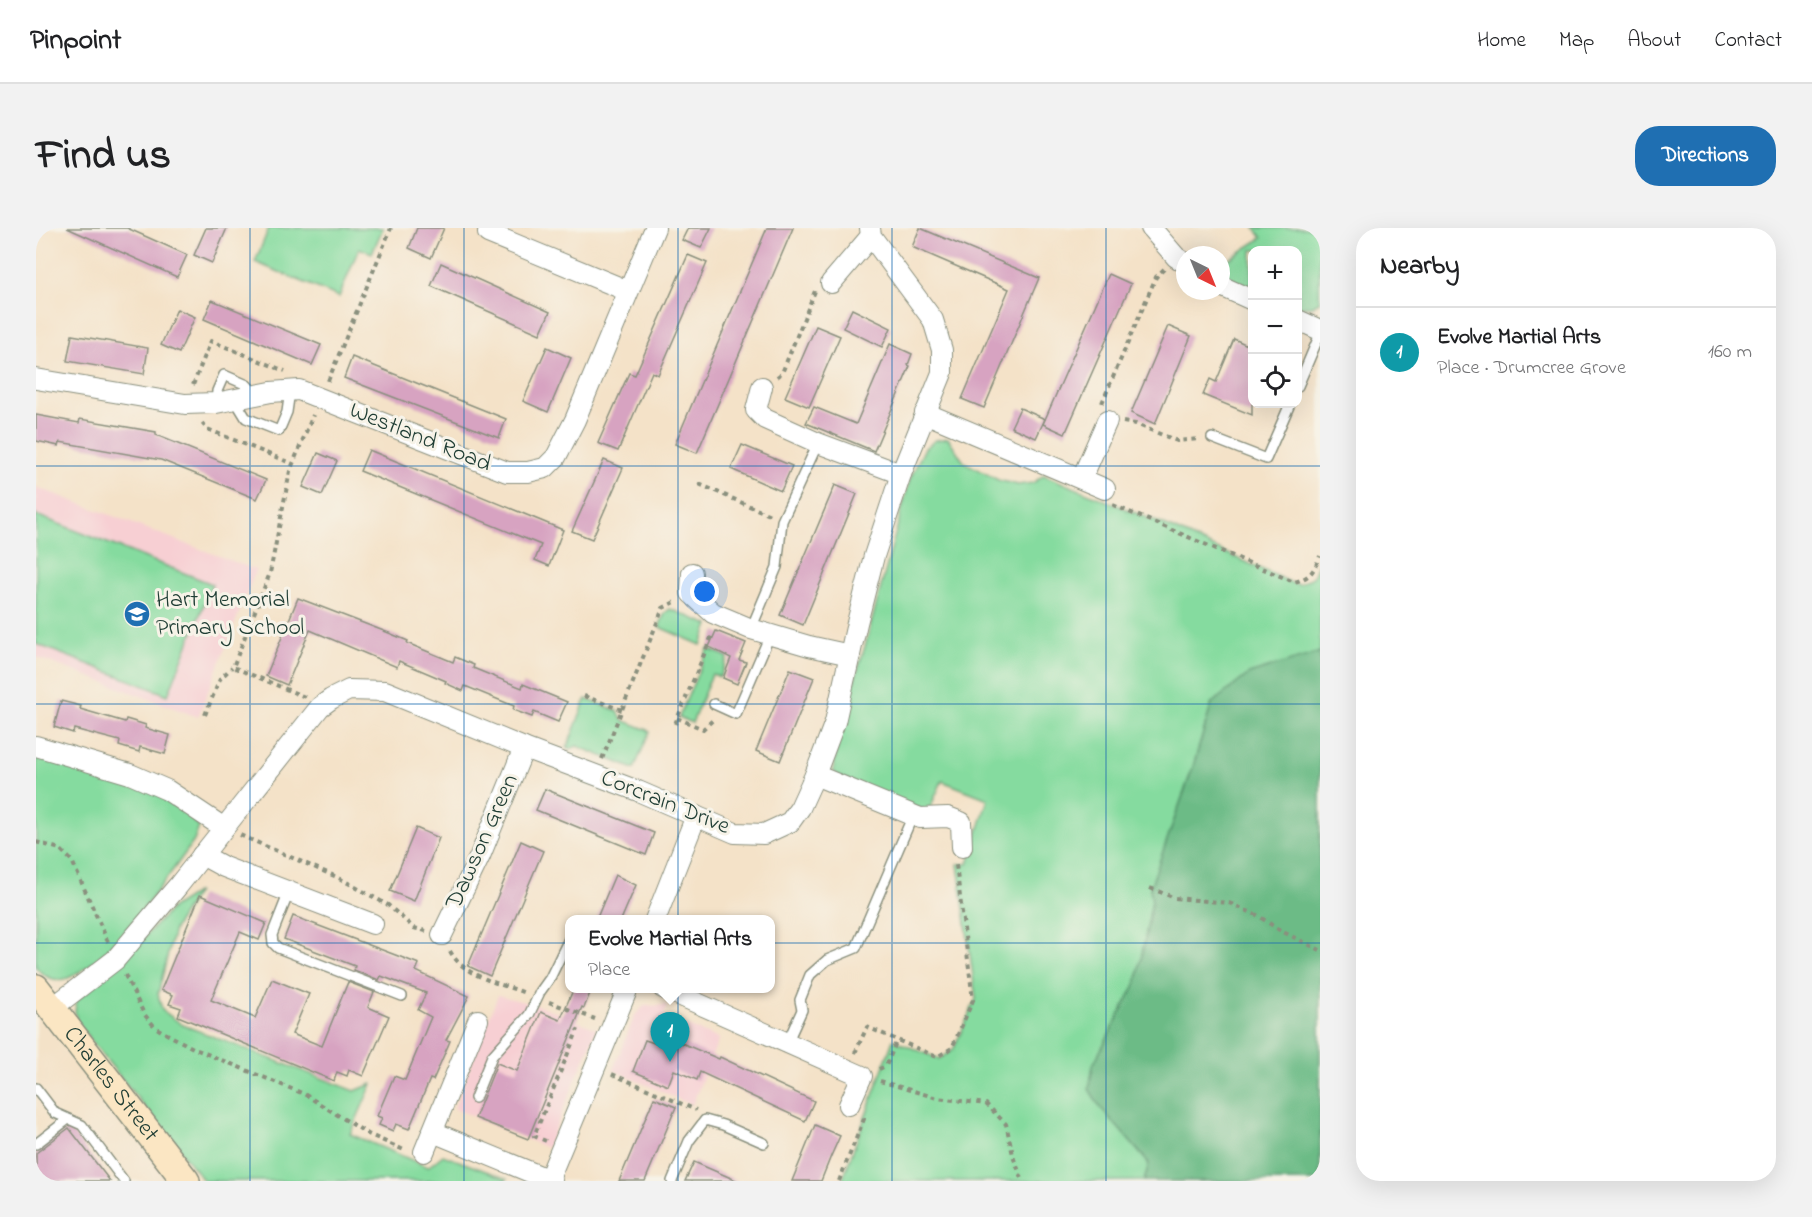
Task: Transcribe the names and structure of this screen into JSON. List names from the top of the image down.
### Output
{
  "streets": {
    "street": [
      "Westland Road",
      "Corcrain Drive",
      "Dawson Green",
      "Charles Street"
    ]
  },
  "crossings": [
    ["Corcrain Drive", "Dawson Green"],
    ["Corcrain Drive", "Charles Street"]
  ],
  "places": {
    "school or university": ["Hart Memorial Primary School"]
  },
  "north": "bottom right",
  "page": {
    "header": "Pinpoint",
    "nav": [
      "Home",
      "Map",
      "About",
      "Contact"
    ],
    "title": "Find us",
    "buttons": "Directions",
    "heading": "Nearby",
    "map_buttons": ["+", "−"],
    "list": [
      {
        "mark": "1",
        "name": "Evolve Martial Arts",
        "note": "Place · Drumcree Grove",
        "value": "160 m"
      }
    ],
    "popup": ["Evolve Martial Arts", "Place"],
    "pins": "1"
  }
}
